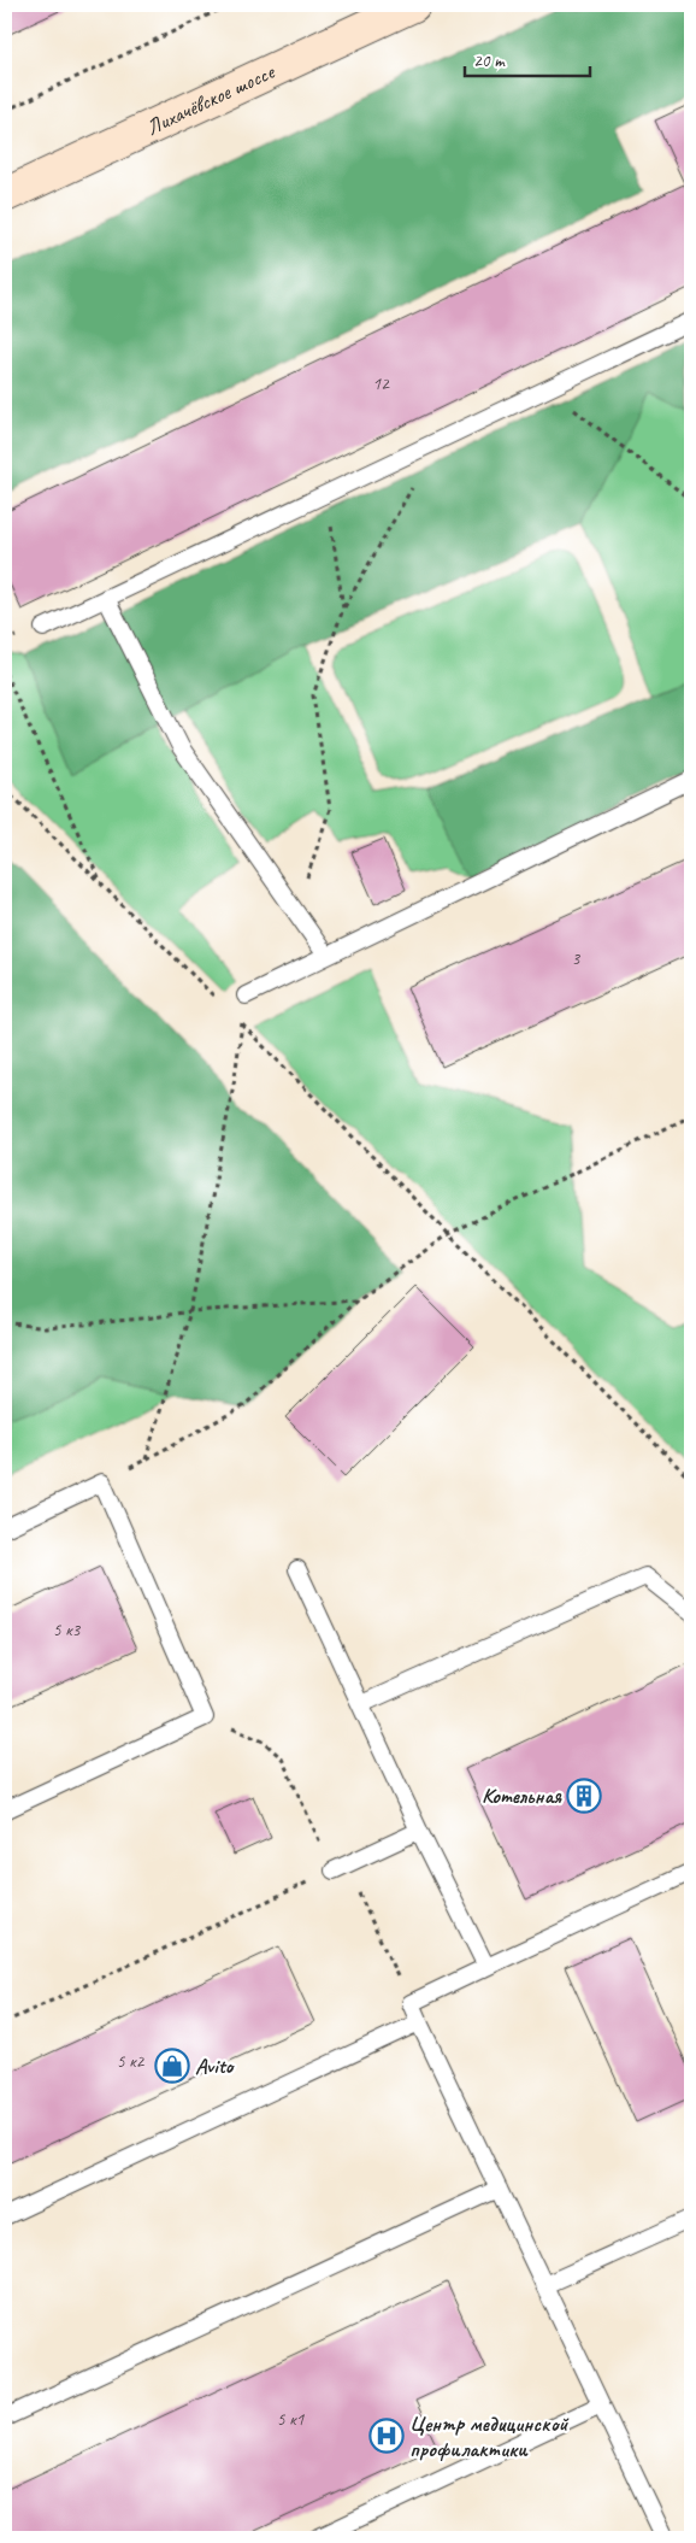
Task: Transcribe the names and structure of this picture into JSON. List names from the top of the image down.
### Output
{
  "streets": {
    "main road": ["Лихачёвское шоссе"]
  },
  "places": {
    "building": ["Котельная"],
    "shop": ["Avito"],
    "hospital": ["Центр медицинской профилактики"]
  },
  "house_numbers": [
    "12",
    "3",
    "5 к3",
    "5 к2",
    "5 к1"
  ],
  "scale_bar": "20 m"
}
